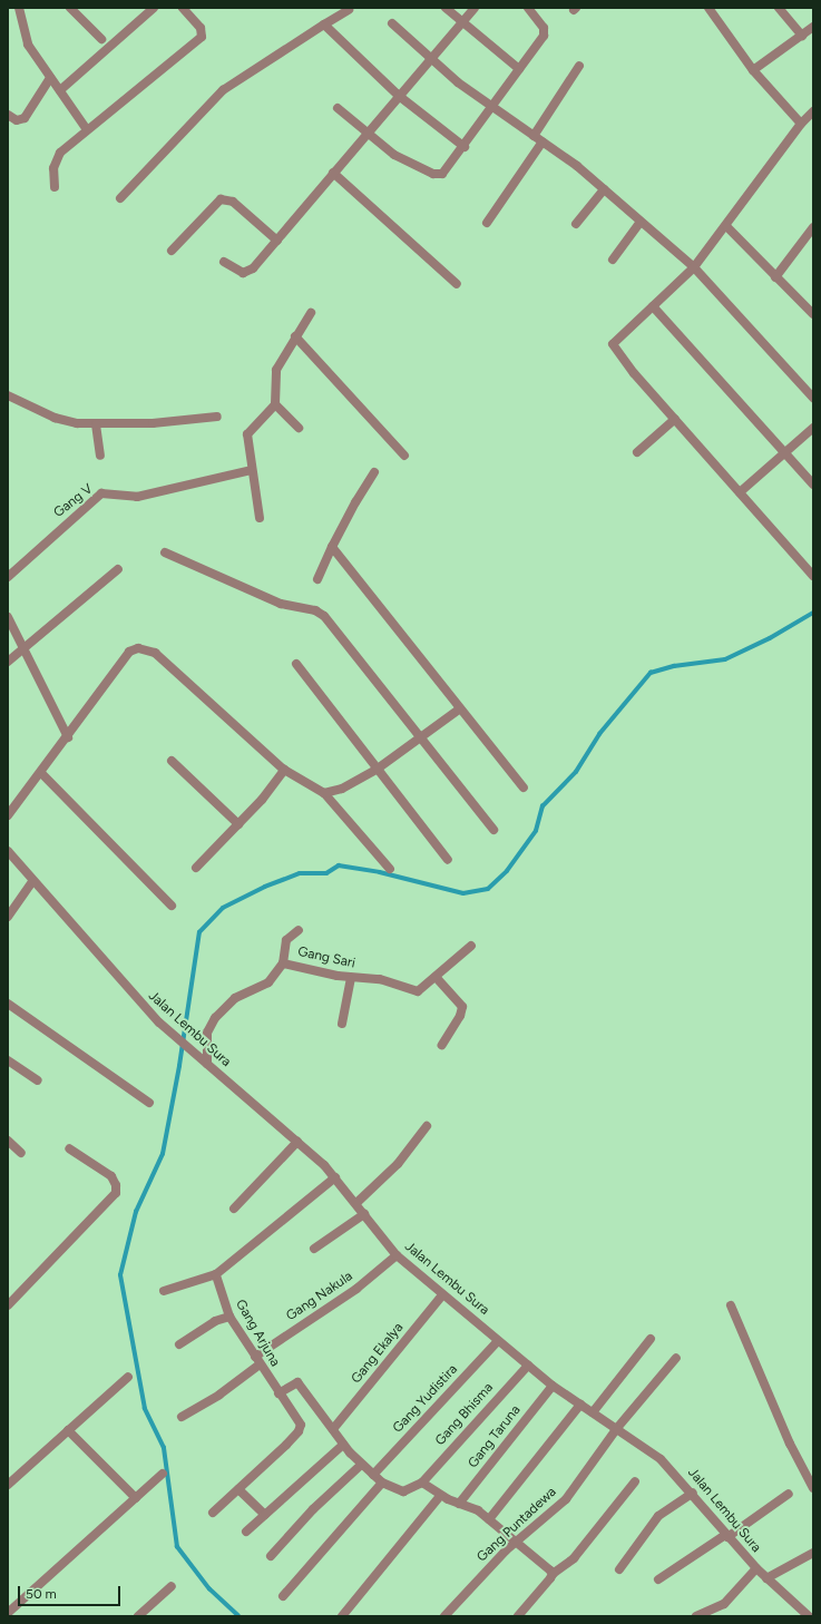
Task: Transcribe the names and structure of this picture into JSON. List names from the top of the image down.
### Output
{
  "streets": {
    "street": [
      "Gang V",
      "Gang Sari",
      "Jalan Lembu Sura",
      "Gang Nakula",
      "Gang Arjuna",
      "Gang Ekalya",
      "Gang Yudistira",
      "Gang Bhisma",
      "Gang Taruna",
      "Gang Puntadewa"
    ]
  },
  "crossings": [
    ["Gang Sari", "Jalan Lembu Sura"],
    ["Jalan Lembu Sura", "Gang Nakula"],
    ["Jalan Lembu Sura", "Gang Ekalya"],
    ["Jalan Lembu Sura", "Gang Yudistira"],
    ["Jalan Lembu Sura", "Gang Bhisma"],
    ["Jalan Lembu Sura", "Gang Taruna"],
    ["Jalan Lembu Sura", "Gang Puntadewa"],
    ["Gang Nakula", "Gang Arjuna"]
  ],
  "scale_bar": "50 m"
}
